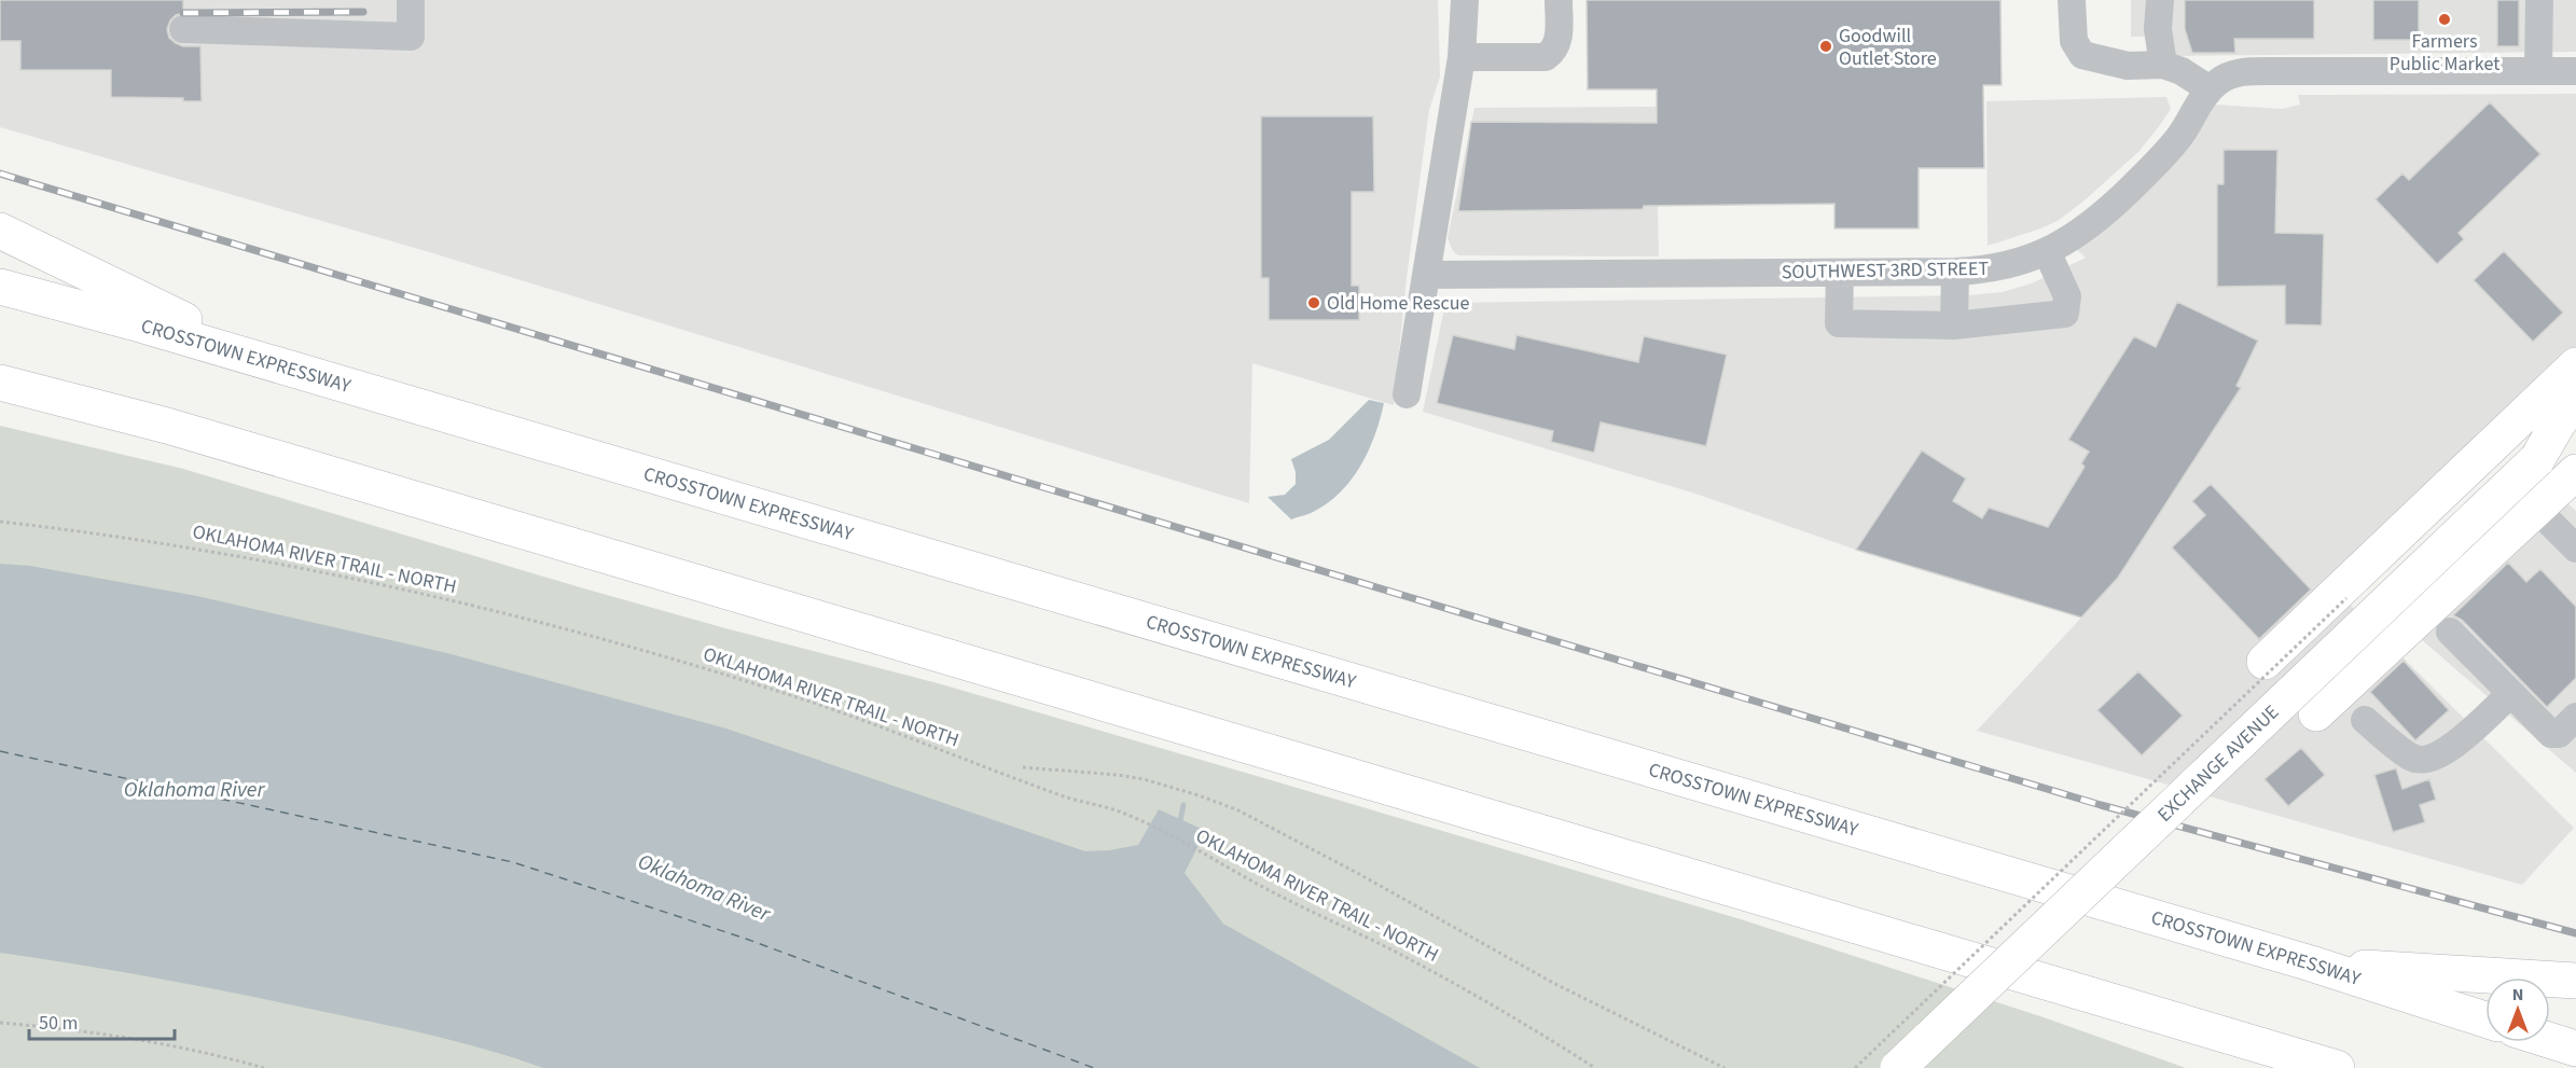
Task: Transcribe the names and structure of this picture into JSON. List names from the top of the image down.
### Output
{
  "streets": {
    "main road": ["CROSSTOWN EXPRESSWAY", "EXCHANGE AVENUE"],
    "street": ["SOUTHWEST 3RD STREET"],
    "path": ["OKLAHOMA RIVER TRAIL - NORTH"]
  },
  "water": ["Oklahoma River"],
  "places": ["Farmers Public Market", "Goodwill Outlet Store", "Old Home Rescue"],
  "scale_bar": "50 m",
  "north": "top"
}
